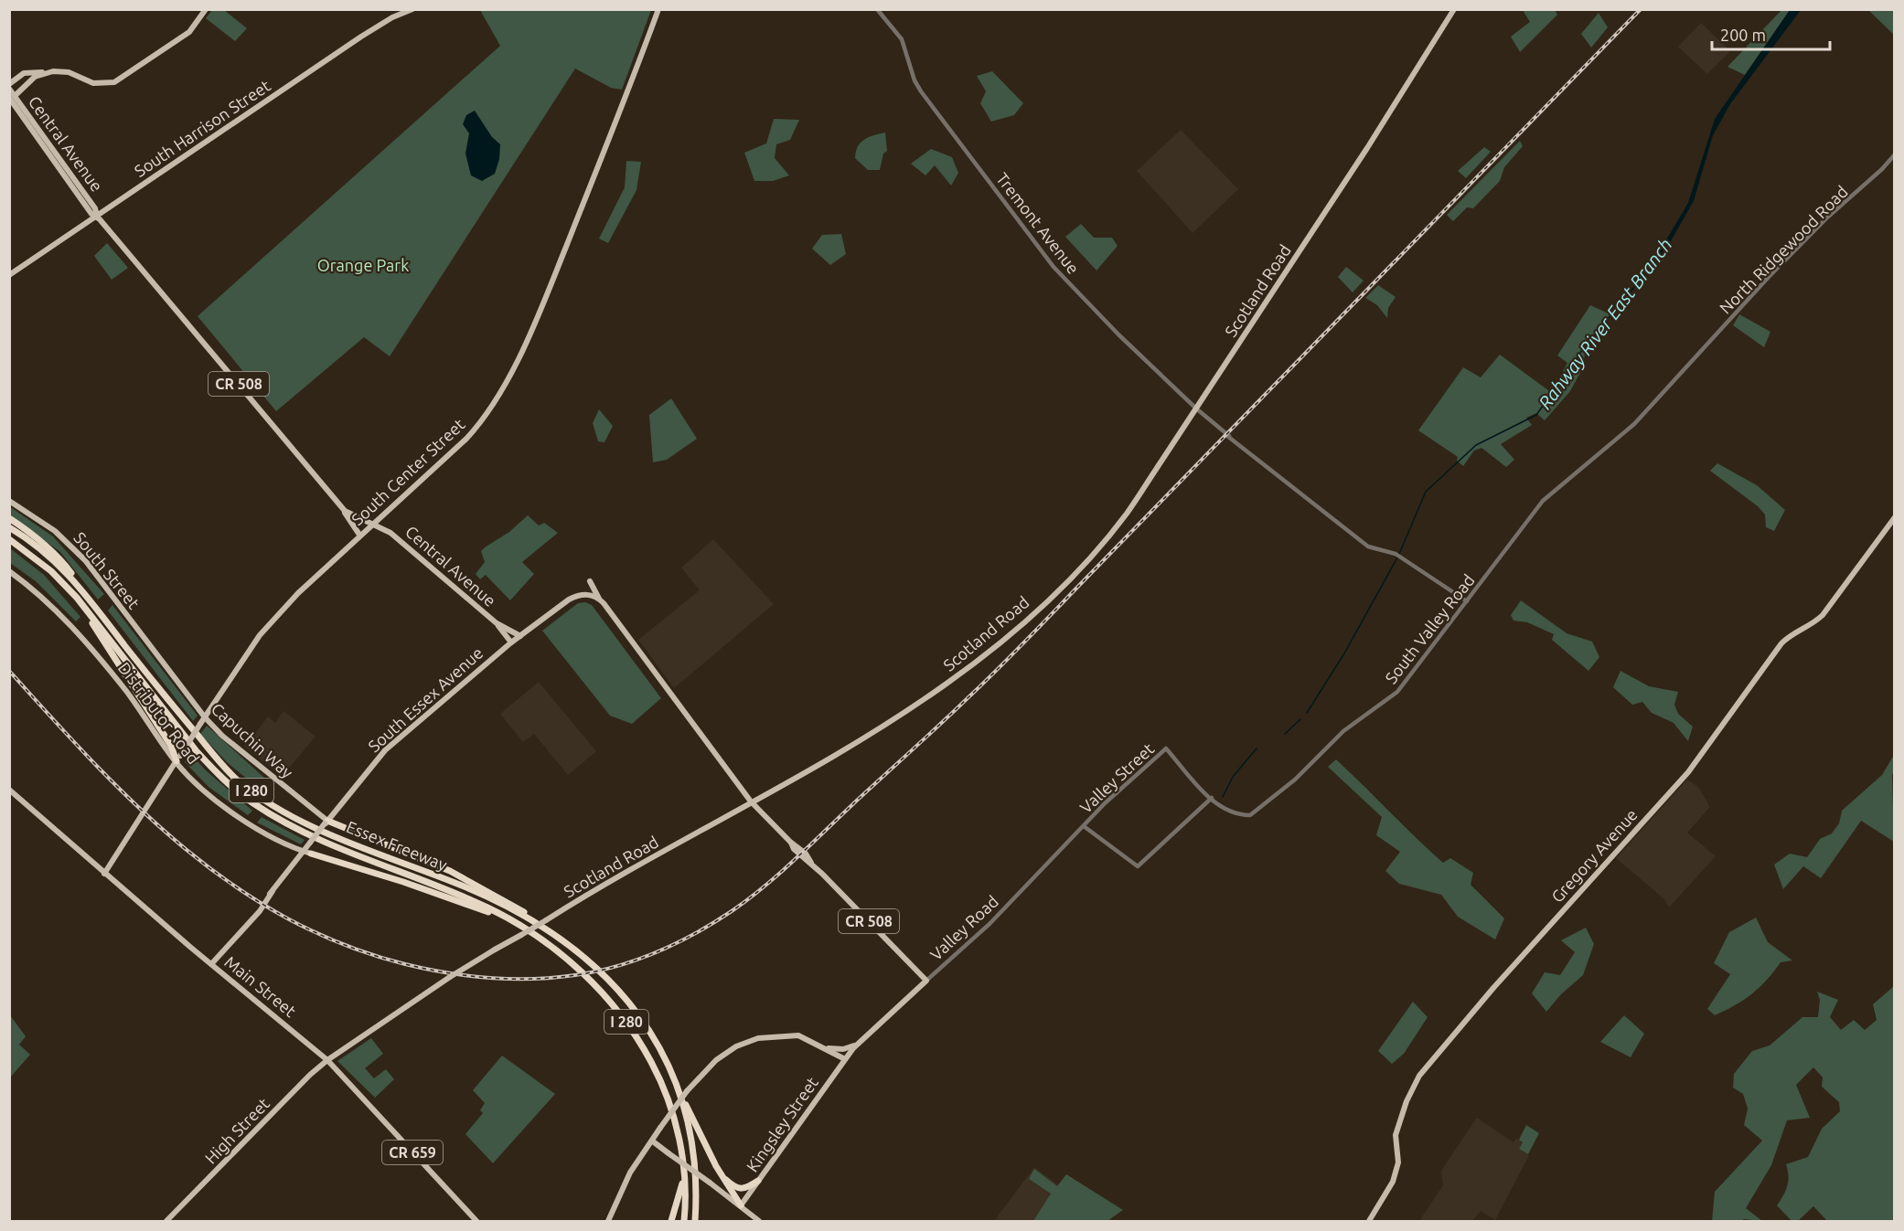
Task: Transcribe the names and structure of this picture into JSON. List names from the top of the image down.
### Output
{
  "streets": {
    "highway": ["I 280", "Essex Freeway"],
    "main road": [
      "South Harrison Street",
      "Central Avenue",
      "Scotland Road",
      "CR 508",
      "South Center Street",
      "South Street",
      "South Essex Avenue",
      "Distributor Road",
      "Capuchin Way",
      "Gregory Avenue",
      "Valley Road",
      "Main Street",
      "Kingsley Street",
      "High Street",
      "CR 659"
    ],
    "street": [
      "Tremont Avenue",
      "North Ridgewood Road",
      "South Valley Road",
      "Valley Street"
    ]
  },
  "crossings": [
    ["South Harrison Street", "Central Avenue"],
    ["Central Avenue", "South Center Street"],
    ["Central Avenue", "South Essex Avenue"],
    ["Tremont Avenue", "Scotland Road"],
    ["Tremont Avenue", "South Valley Road"],
    ["North Ridgewood Road", "South Valley Road"],
    ["Scotland Road", "CR 508"],
    ["Scotland Road", "Main Street"],
    ["Scotland Road", "High Street"],
    ["CR 508", "Valley Road"],
    ["South Center Street", "Distributor Road"],
    ["South Center Street", "Capuchin Way"],
    ["South Center Street", "Main Street"],
    ["South Street", "Capuchin Way"],
    ["South Valley Road", "Valley Street"],
    ["South Essex Avenue", "Distributor Road"],
    ["South Essex Avenue", "Capuchin Way"],
    ["South Essex Avenue", "Main Street"],
    ["Valley Street", "Valley Road"],
    ["Valley Road", "Kingsley Street"],
    ["Main Street", "High Street"]
  ],
  "water": ["Rahway River East Branch"],
  "parks": ["Orange Park"],
  "scale_bar": "200 m"
}
